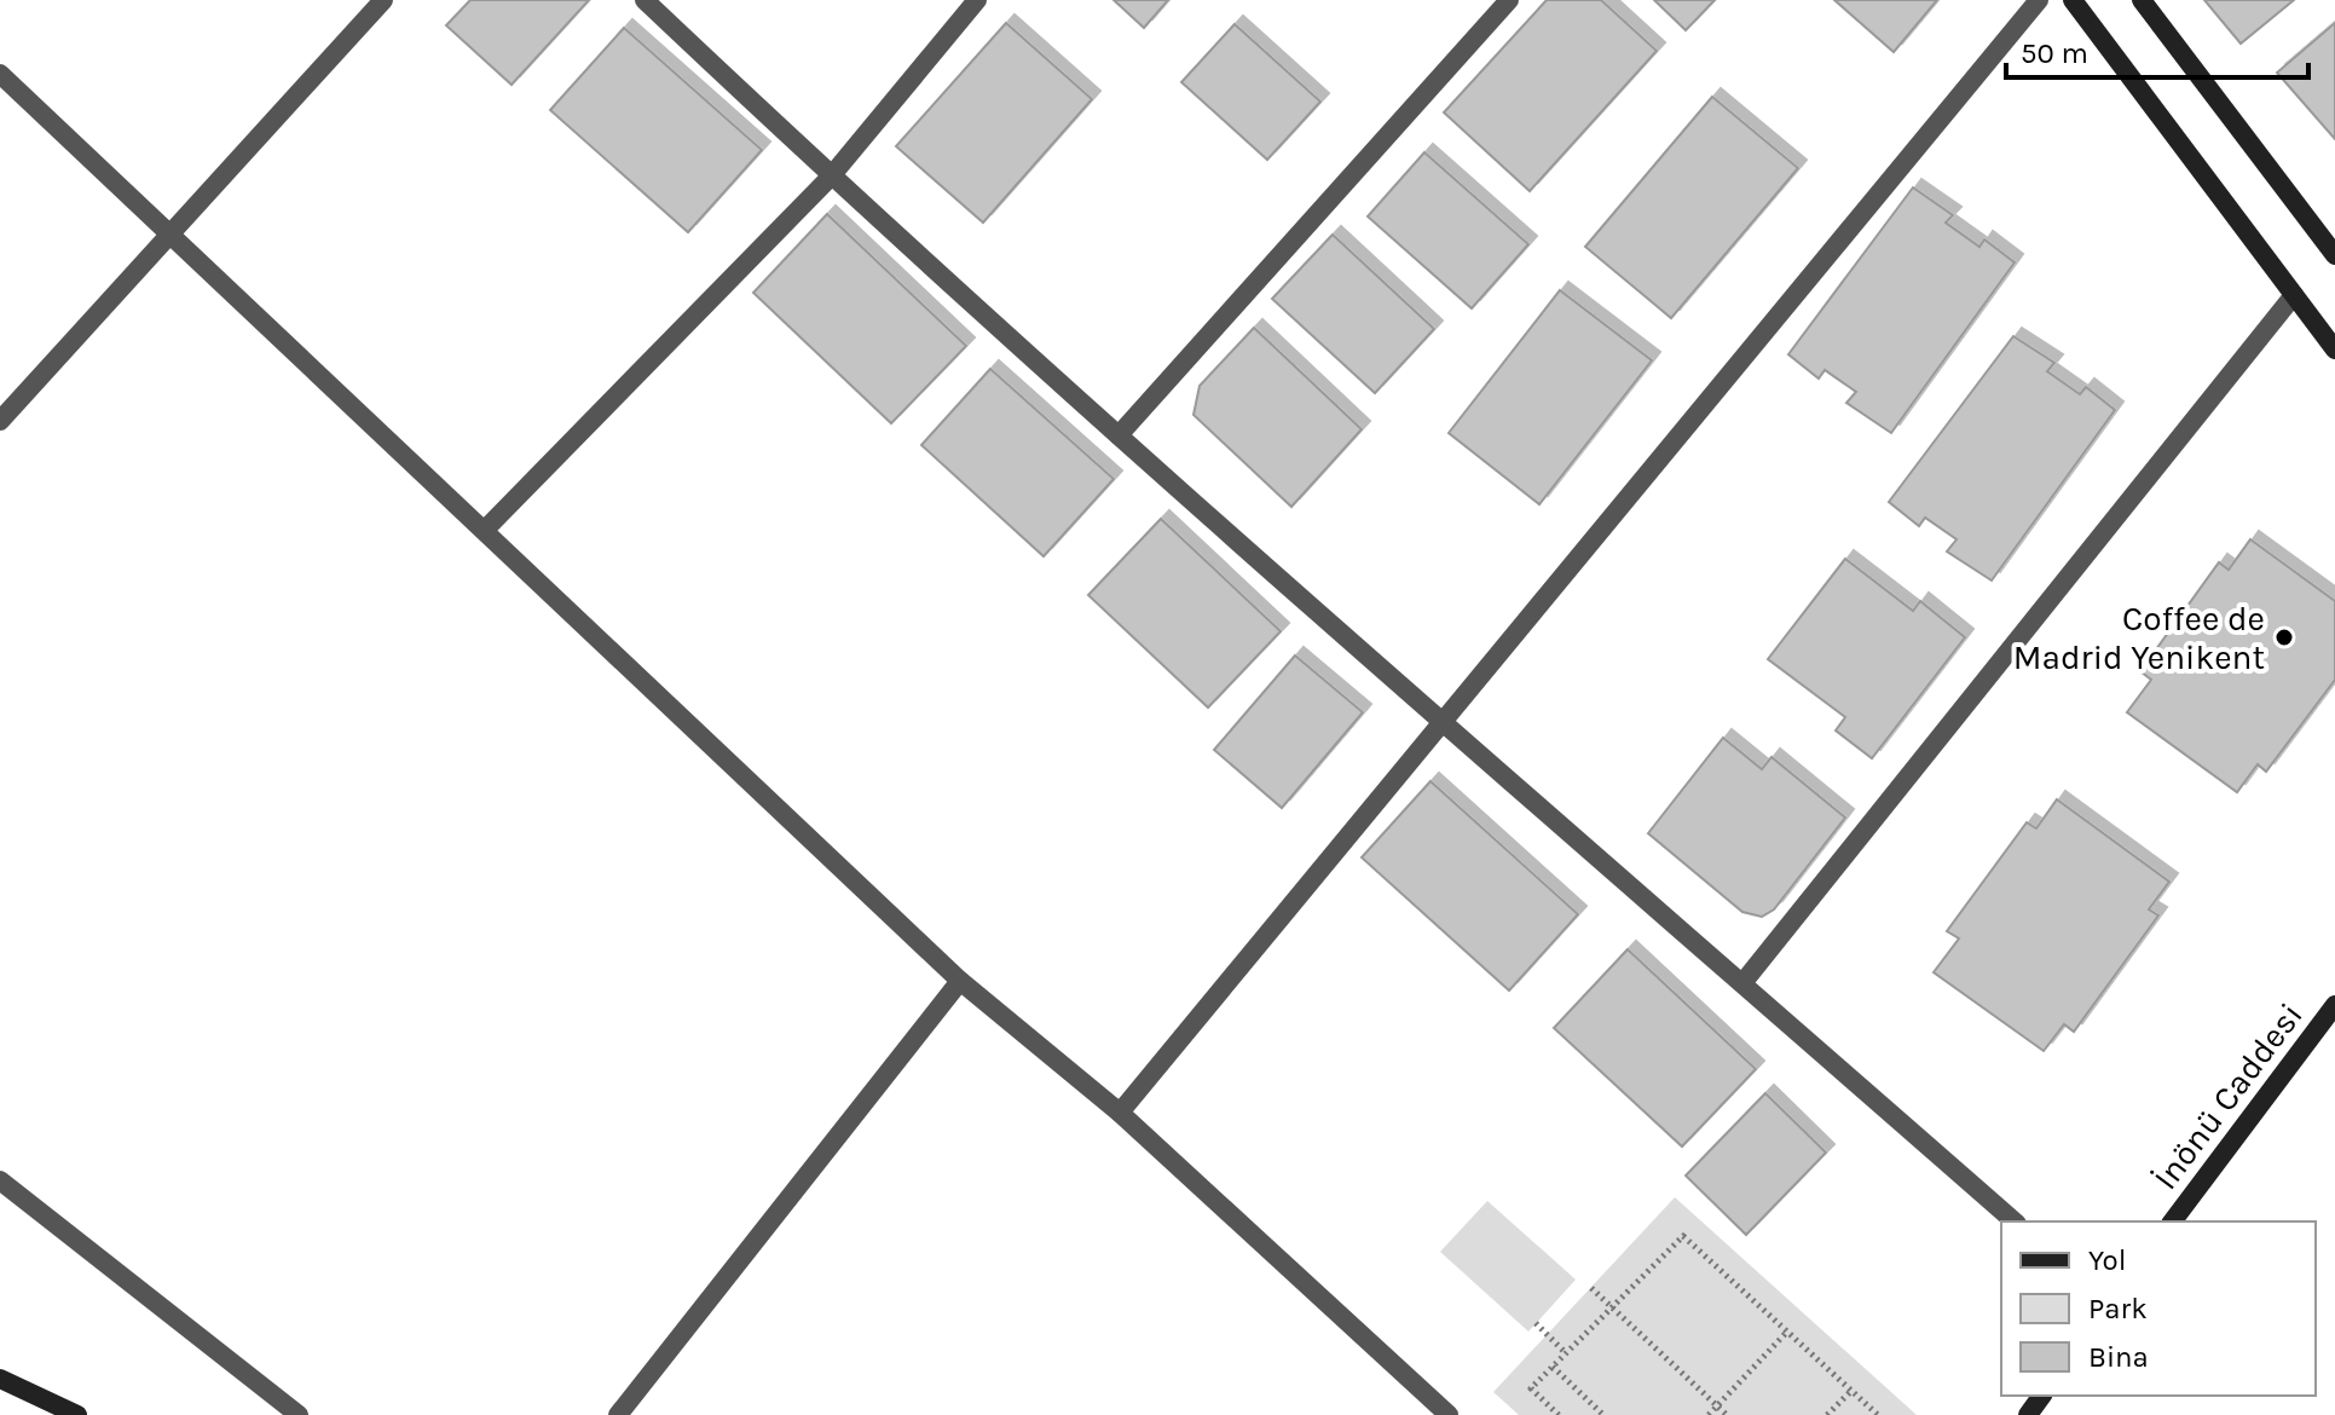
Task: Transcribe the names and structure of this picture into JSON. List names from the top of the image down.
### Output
{
  "streets": {
    "main road": ["İnönü Caddesi"]
  },
  "places": ["Coffee de Madrid Yenikent"],
  "legend": ["Yol", "Park", "Bina"],
  "scale_bar": "50 m"
}
